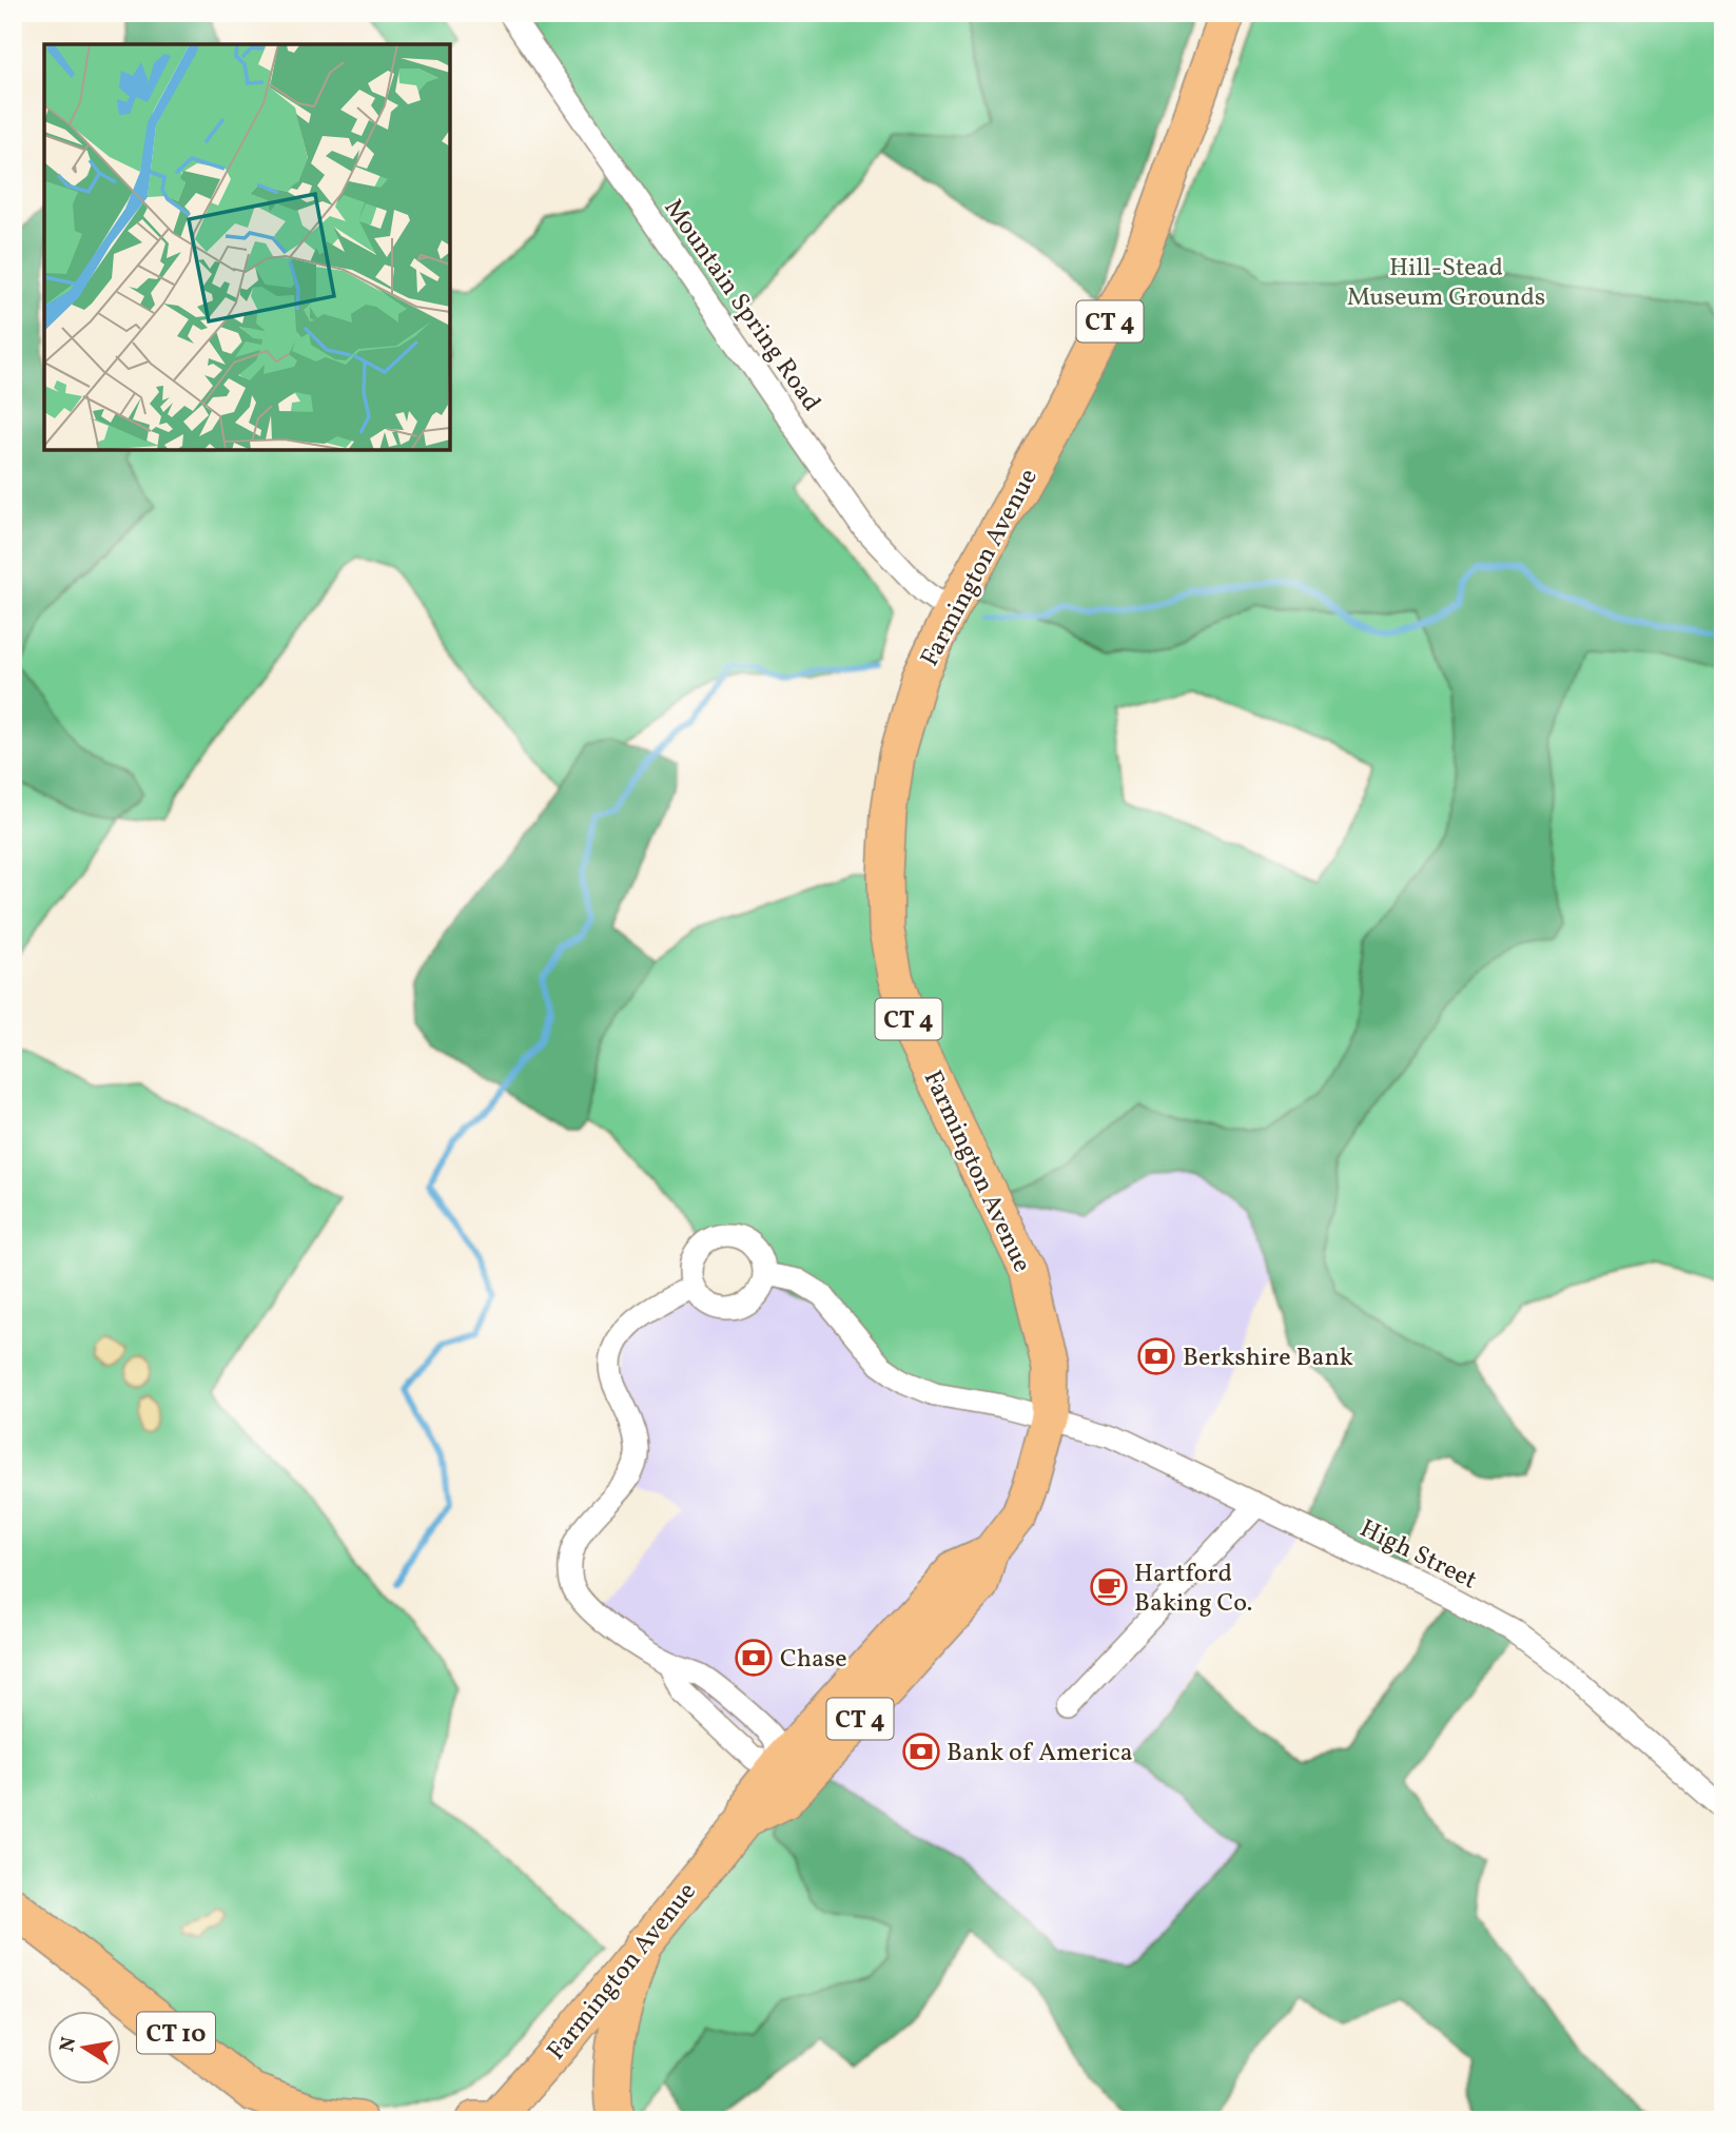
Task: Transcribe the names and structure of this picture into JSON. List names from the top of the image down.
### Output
{
  "streets": {
    "highway": ["CT 10"],
    "main road": ["CT 4", "Farmington Avenue"],
    "street": ["Mountain Spring Road", "High Street"]
  },
  "crossings": [
    ["Mountain Spring Road", "Farmington Avenue"],
    ["Farmington Avenue", "High Street"]
  ],
  "parks": ["Hill-Stead Museum Grounds"],
  "places": {
    "bank": ["Berkshire Bank", "Chase", "Bank of America"],
    "cafe": ["Hartford Baking Co."]
  },
  "north": "left"
}
